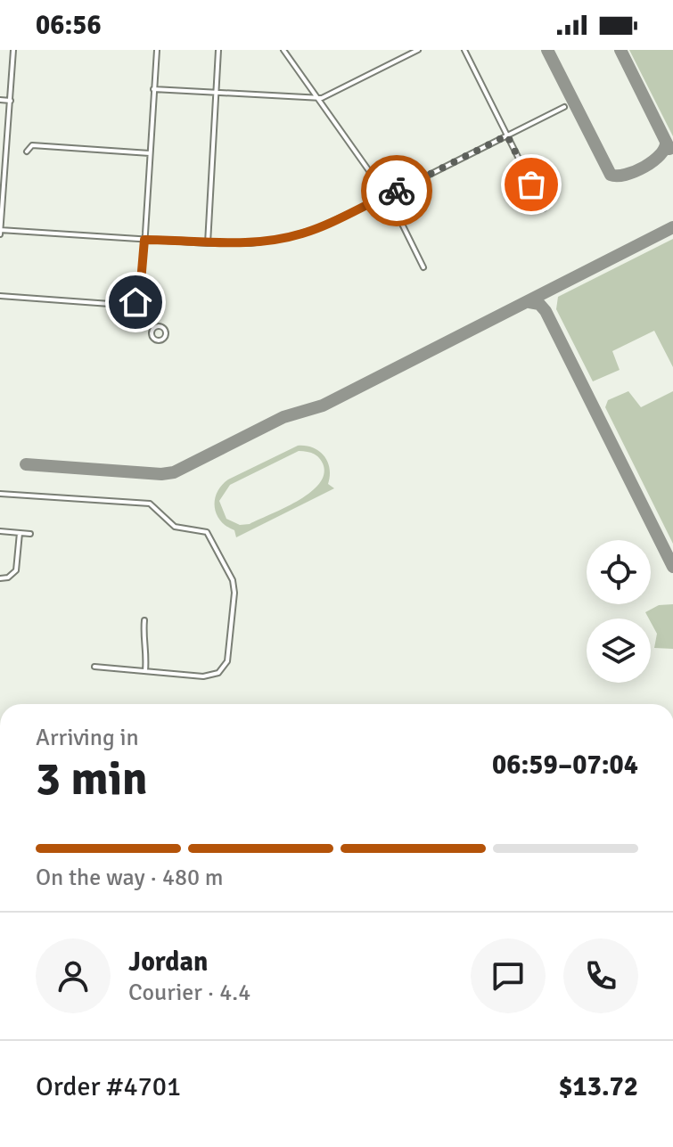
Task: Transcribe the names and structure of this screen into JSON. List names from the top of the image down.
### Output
{
  "page": {
    "status": "06:56",
    "heading": ["3 min", "Arriving in", "06:59–07:04"],
    "panel": [
      "Jordan",
      "Courier · 4.4",
      "Order #4701",
      "$13.72"
    ],
    "bar": "On the way · 480 m"
  }
}
